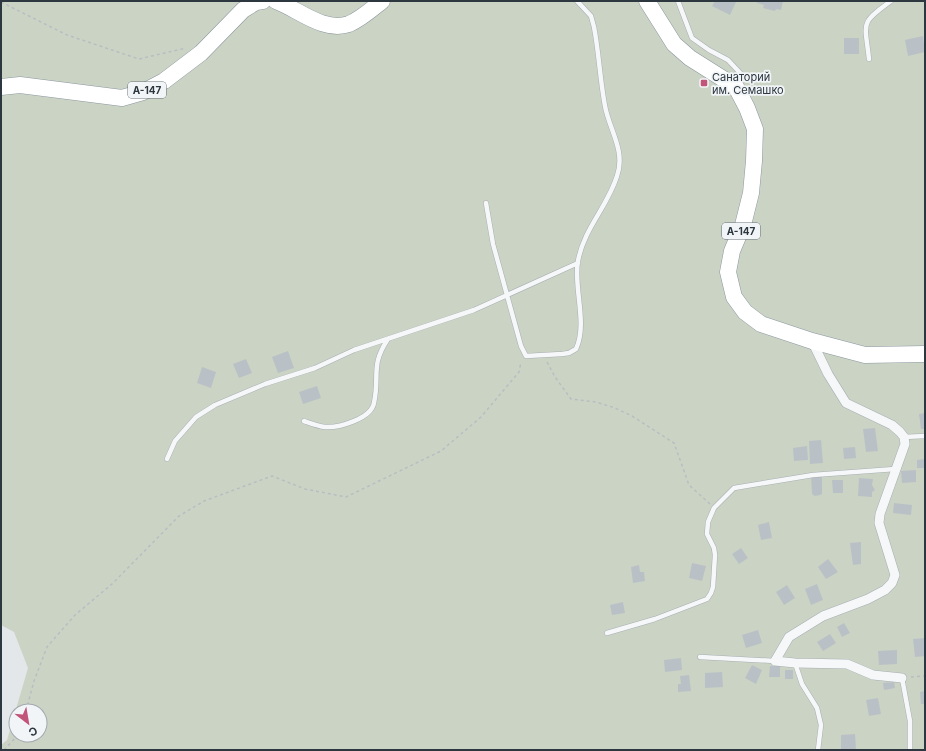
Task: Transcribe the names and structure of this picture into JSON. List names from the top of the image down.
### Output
{
  "streets": {
    "highway": ["А-147"]
  },
  "places": {
    "transit": ["Санаторий им. Семашко"]
  },
  "north": "bottom right"
}
